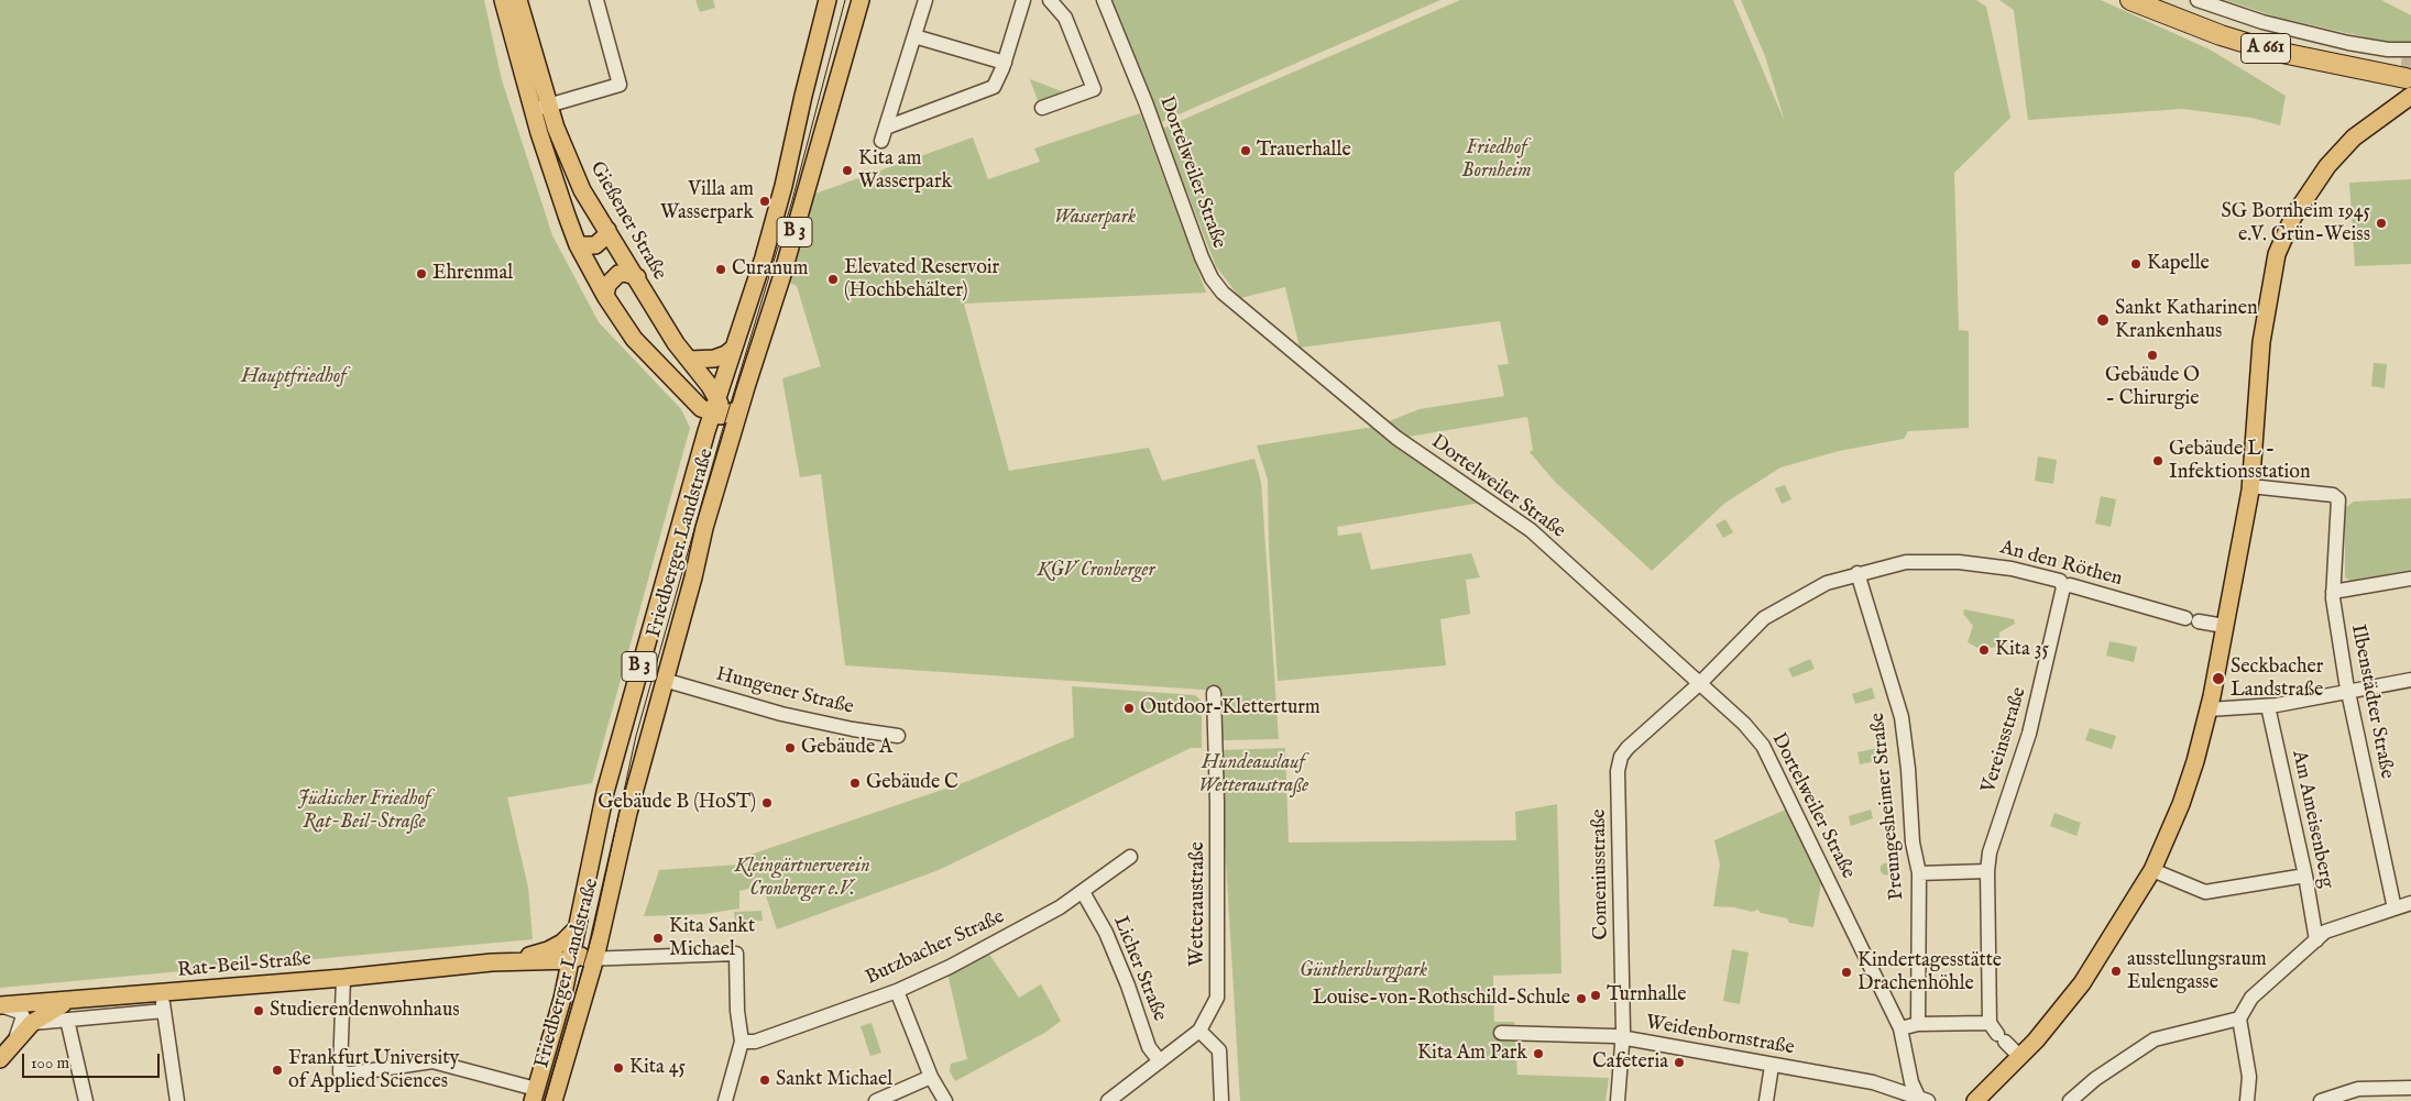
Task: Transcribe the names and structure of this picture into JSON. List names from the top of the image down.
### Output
{
  "streets": {
    "highway": ["A 661"],
    "main road": [
      "Gießener Straße",
      "B 3",
      "Friedberger Landstraße",
      "Rat-Beil-Straße"
    ],
    "street": [
      "Dortelweiler Straße",
      "An den Röthen",
      "Hungener Straße",
      "Ilbenstädter Straße",
      "Vereinsstraße",
      "Preungesheimer Straße",
      "Am Ameisenberg",
      "Comeniusstraße",
      "Wetteraustraße",
      "Butzbacher Straße",
      "Licher Straße",
      "Weidenbornstraße"
    ]
  },
  "crossings": [
    ["Dortelweiler Straße", "An den Röthen"],
    ["Dortelweiler Straße", "Comeniusstraße"],
    ["Dortelweiler Straße", "Weidenbornstraße"],
    ["Gießener Straße", "Friedberger Landstraße"],
    ["Friedberger Landstraße", "Hungener Straße"],
    ["Friedberger Landstraße", "Rat-Beil-Straße"],
    ["An den Röthen", "Vereinsstraße"],
    ["An den Röthen", "Preungesheimer Straße"],
    ["An den Röthen", "Comeniusstraße"],
    ["Comeniusstraße", "Weidenbornstraße"],
    ["Butzbacher Straße", "Licher Straße"]
  ],
  "parks": [
    "Friedhof Bornheim",
    "Wasserpark",
    "Hauptfriedhof",
    "KGV Cronberger",
    "Hundeauslauf Wetteraustraße",
    "Jüdischer Friedhof Rat-Beil-Straße",
    "Kleingärtnerverein Cronberger e.V.",
    "Günthersburgpark"
  ],
  "places": [
    "Trauerhalle",
    "Kita am Wasserpark",
    "Villa am Wasserpark",
    "SG Bornheim 1945 e.V. Grün-Weiss",
    "Kapelle",
    "Curanum",
    "Ehrenmal",
    "Elevated Reservoir (Hochbehälter)",
    "Sankt Katharinen Krankenhaus",
    "Gebäude O - Chirurgie",
    "Gebäude L - Infektionsstation",
    "Kita 35",
    "Seckbacher Landstraße",
    "Outdoor-Kletterturm",
    "Gebäude A",
    "Gebäude C",
    "Gebäude B (HoST)",
    "Kita Sankt Michael",
    "ausstellungsraum Eulengasse",
    "Kindertagesstätte Drachenhöhle",
    "Turnhalle",
    "Louise-von-Rothschild-Schule",
    "Studierendenwohnhaus",
    "Kita Am Park",
    "Cafeteria",
    "Kita 45",
    "Frankfurt University of Applied Sciences",
    "Sankt Michael"
  ],
  "scale_bar": "100 m"
}
